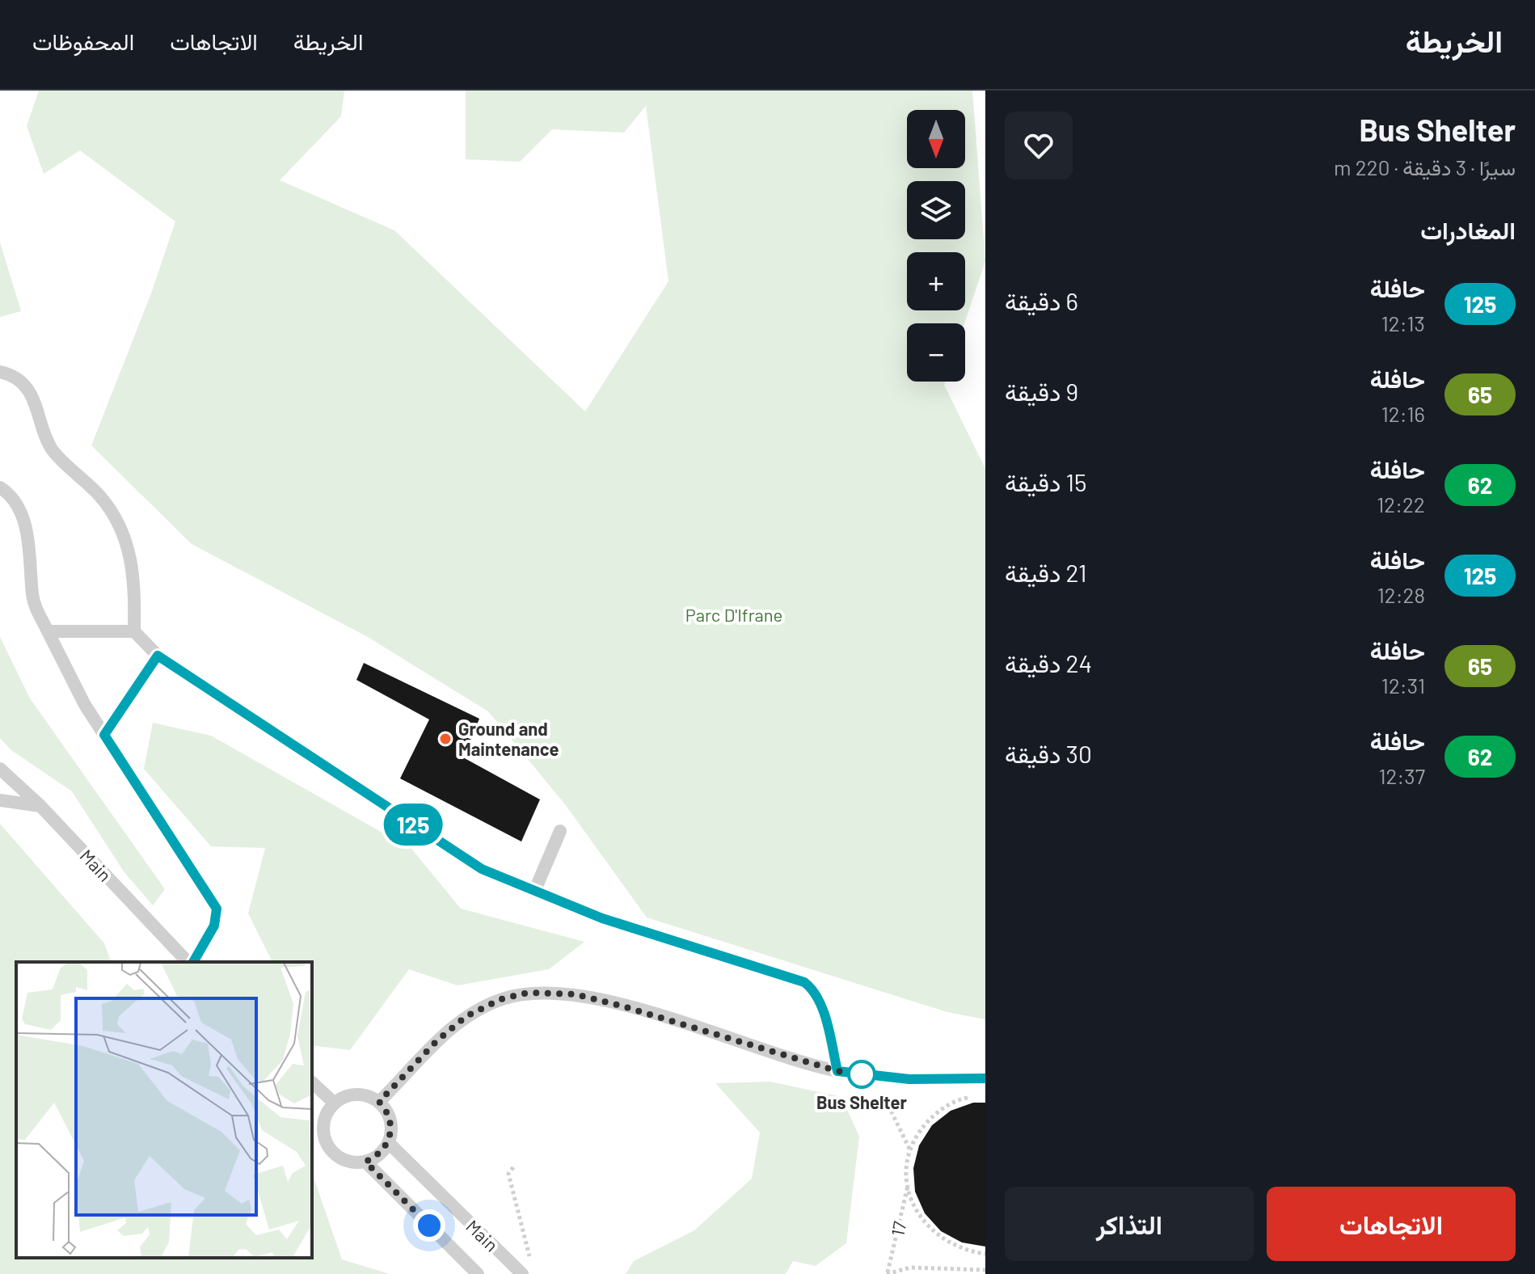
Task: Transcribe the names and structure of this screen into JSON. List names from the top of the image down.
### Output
{
  "streets": {
    "lane": ["Main"],
    "path": ["17"]
  },
  "parks": ["Parc D'Ifrane"],
  "places": ["Ground and Maintenance", "Bus Shelter"],
  "lines": ["bus line 125"],
  "north": "bottom",
  "page": {
    "header": "الخريطة",
    "nav": ["الخريطة", "الاتجاهات", "المحفوظات"],
    "heading": [
      ["Bus Shelter", "سيرًا · 3 دقيقة · 220 m"],
      "المغادرات"
    ],
    "on_map": "125",
    "map_buttons": ["+", "−"],
    "list": [
      {
        "mark": "125",
        "name": "حافلة",
        "note": "12:13",
        "value": "6 دقيقة"
      },
      {
        "mark": "65",
        "name": "حافلة",
        "note": "12:16",
        "value": "9 دقيقة"
      },
      {
        "mark": "62",
        "name": "حافلة",
        "note": "12:22",
        "value": "15 دقيقة"
      },
      {
        "mark": "125",
        "name": "حافلة",
        "note": "12:28",
        "value": "21 دقيقة"
      },
      {
        "mark": "65",
        "name": "حافلة",
        "note": "12:31",
        "value": "24 دقيقة"
      },
      {
        "mark": "62",
        "name": "حافلة",
        "note": "12:37",
        "value": "30 دقيقة"
      }
    ],
    "buttons": ["الاتجاهات", "التذاكر"]
  }
}
